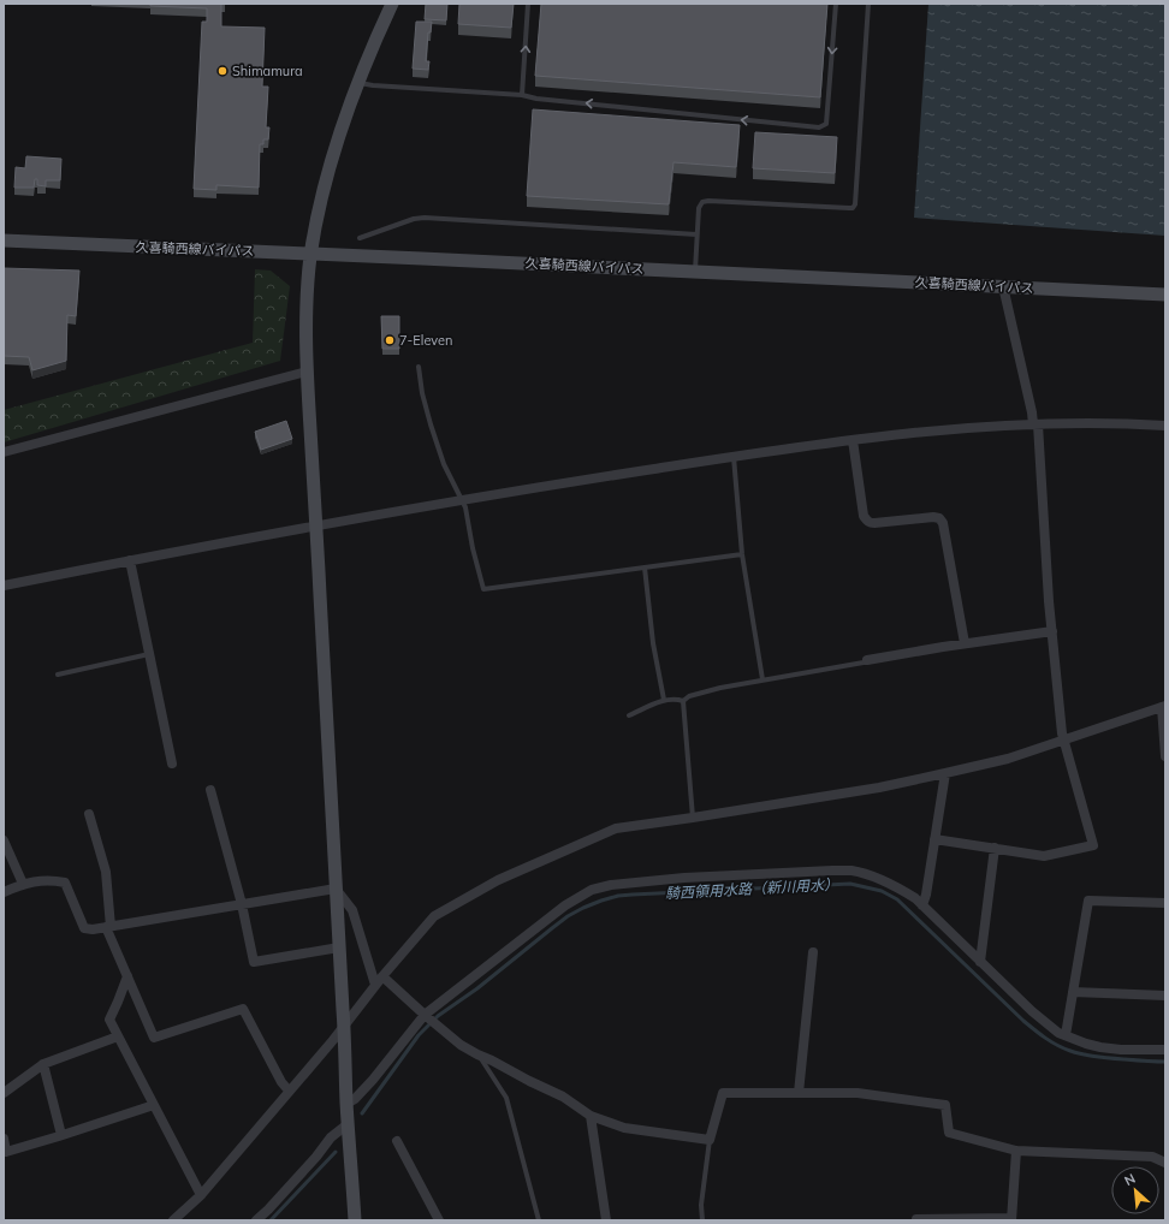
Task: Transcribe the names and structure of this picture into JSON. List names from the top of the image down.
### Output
{
  "streets": {
    "street": ["久喜騎西線バイパス"]
  },
  "water": ["騎西領用水路（新川用水）"],
  "places": ["Shimamura", "7-Eleven"],
  "north": "top left"
}
